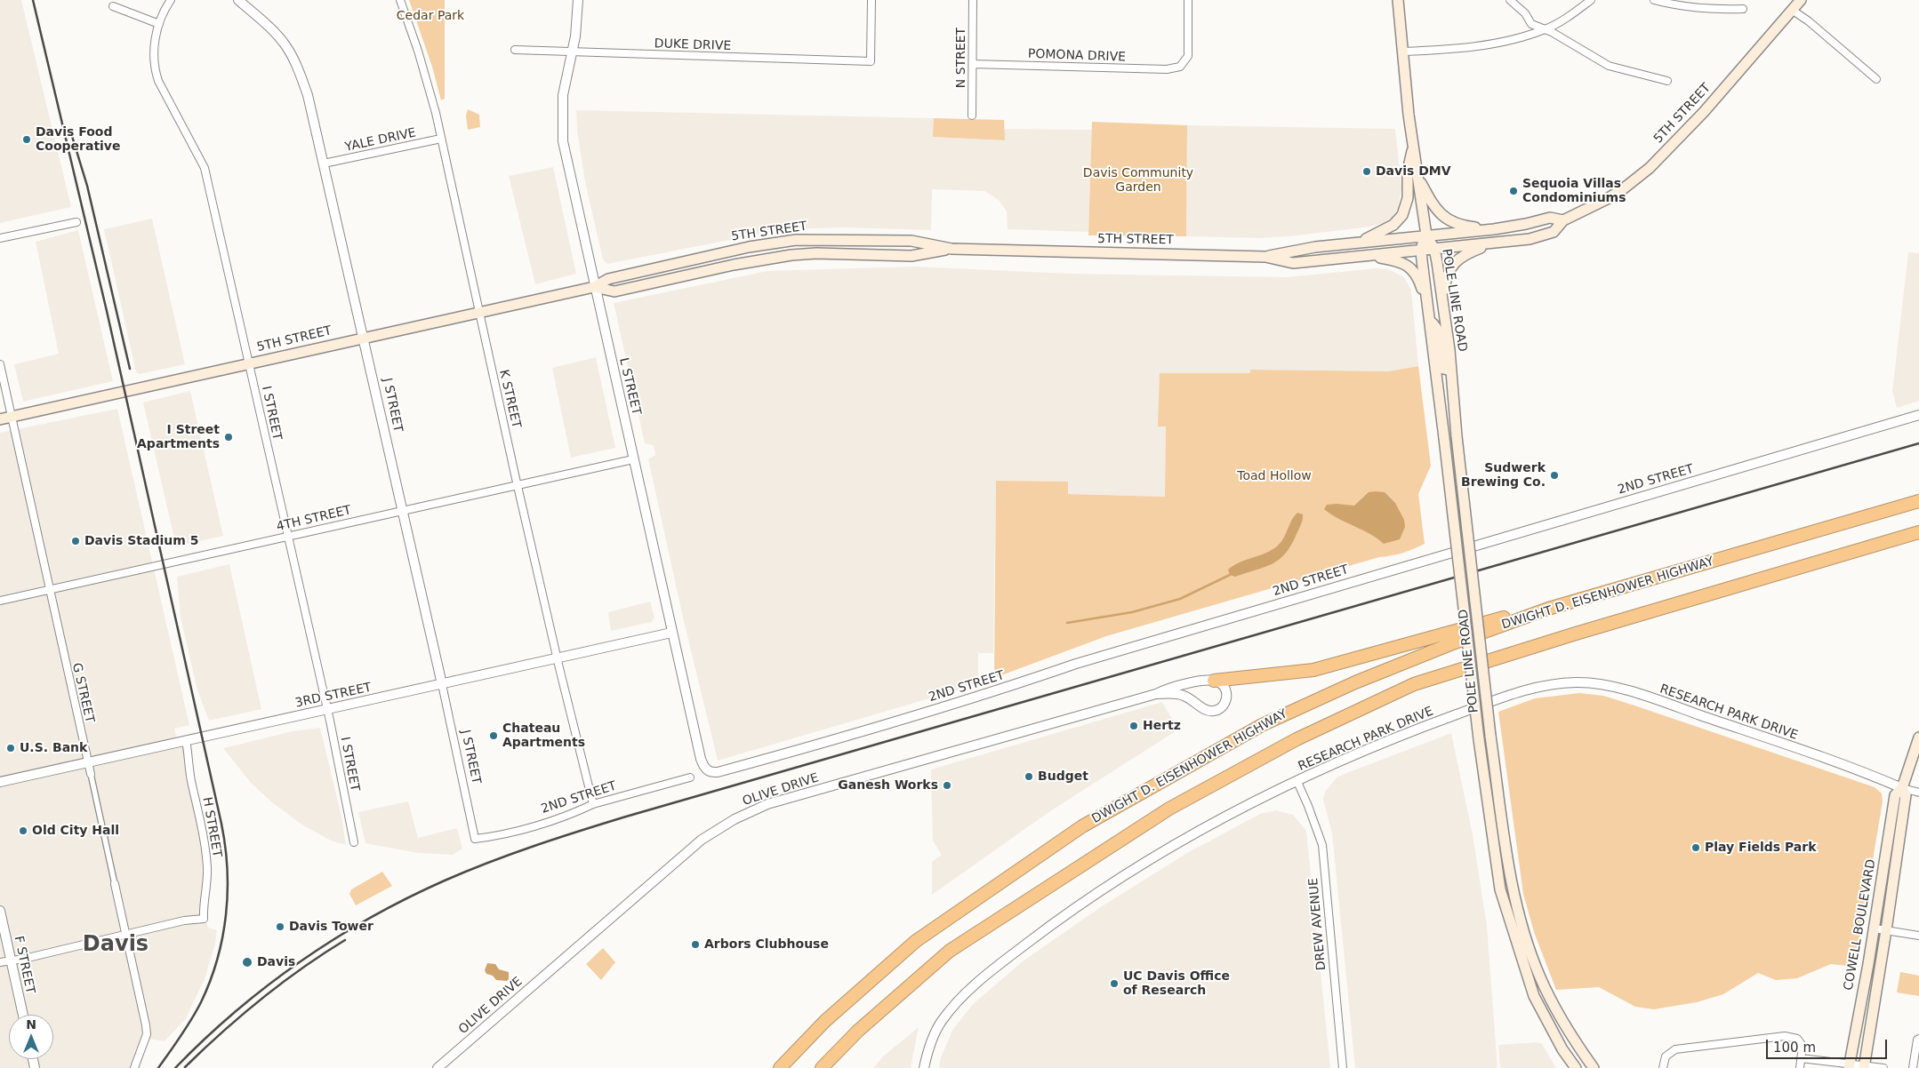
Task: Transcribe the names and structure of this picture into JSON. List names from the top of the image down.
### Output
{
  "streets": {
    "highway": ["DWIGHT D. EISENHOWER HIGHWAY"],
    "main road": ["5TH STREET", "POLE LINE ROAD", "COWELL BOULEVARD"],
    "street": [
      "DUKE DRIVE",
      "POMONA DRIVE",
      "N STREET",
      "YALE DRIVE",
      "L STREET",
      "K STREET",
      "J STREET",
      "I STREET",
      "2ND STREET",
      "4TH STREET",
      "G STREET",
      "3RD STREET",
      "RESEARCH PARK DRIVE",
      "OLIVE DRIVE",
      "H STREET",
      "DREW AVENUE",
      "F STREET"
    ]
  },
  "crossings": [
    ["DUKE DRIVE", "L STREET"],
    ["POMONA DRIVE", "N STREET"],
    ["5TH STREET", "POLE LINE ROAD"],
    ["5TH STREET", "L STREET"],
    ["5TH STREET", "K STREET"],
    ["5TH STREET", "J STREET"],
    ["5TH STREET", "I STREET"],
    ["5TH STREET", "G STREET"],
    ["YALE DRIVE", "K STREET"],
    ["YALE DRIVE", "J STREET"],
    ["L STREET", "2ND STREET"],
    ["L STREET", "4TH STREET"],
    ["L STREET", "3RD STREET"],
    ["K STREET", "2ND STREET"],
    ["K STREET", "4TH STREET"],
    ["K STREET", "3RD STREET"],
    ["J STREET", "2ND STREET"],
    ["J STREET", "4TH STREET"],
    ["J STREET", "3RD STREET"],
    ["I STREET", "4TH STREET"],
    ["I STREET", "3RD STREET"],
    ["4TH STREET", "G STREET"],
    ["G STREET", "3RD STREET"],
    ["G STREET", "H STREET"],
    ["3RD STREET", "H STREET"],
    ["RESEARCH PARK DRIVE", "DREW AVENUE"],
    ["RESEARCH PARK DRIVE", "COWELL BOULEVARD"]
  ],
  "districts": ["Davis"],
  "parks": ["Cedar Park", "Davis Community Garden", "Toad Hollow"],
  "places": [
    "Davis Food Cooperative",
    "Davis DMV",
    "Sequoia Villas Condominiums",
    "I Street Apartments",
    "Sudwerk Brewing Co.",
    "Davis Stadium 5",
    "Hertz",
    "Chateau Apartments",
    "U.S. Bank",
    "Budget",
    "Ganesh Works",
    "Old City Hall",
    "Play Fields Park",
    "Davis Tower",
    "Arbors Clubhouse",
    "Davis",
    "UC Davis Office of Research"
  ],
  "scale_bar": "100 m",
  "north": "top"
}
